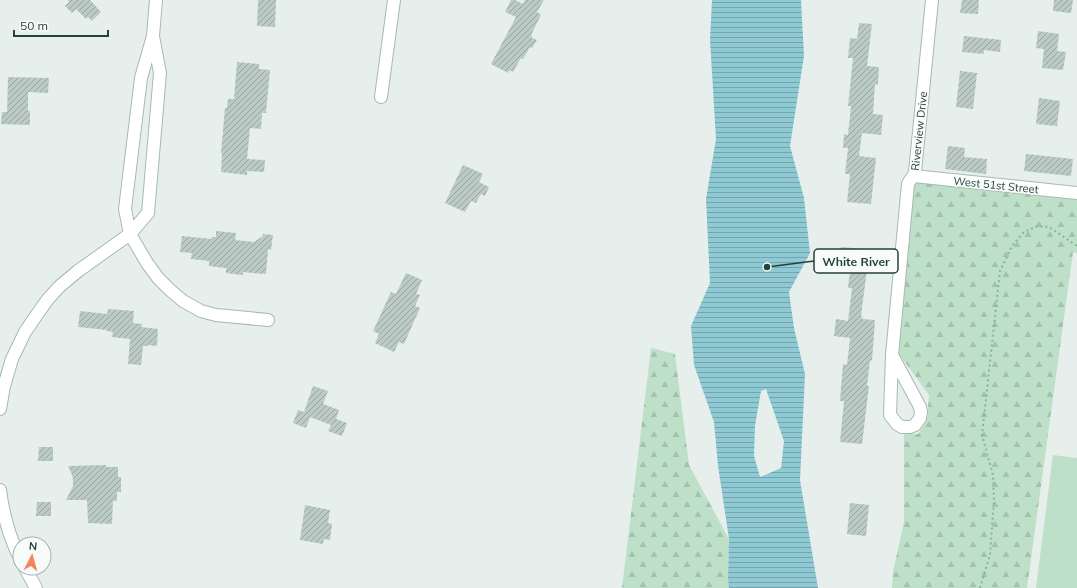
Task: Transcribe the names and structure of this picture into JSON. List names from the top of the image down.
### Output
{
  "streets": {
    "street": ["Riverview Drive", "West 51st Street"]
  },
  "crossings": [
    ["Riverview Drive", "West 51st Street"]
  ],
  "places": ["White River"],
  "scale_bar": "50 m",
  "north": "top"
}
